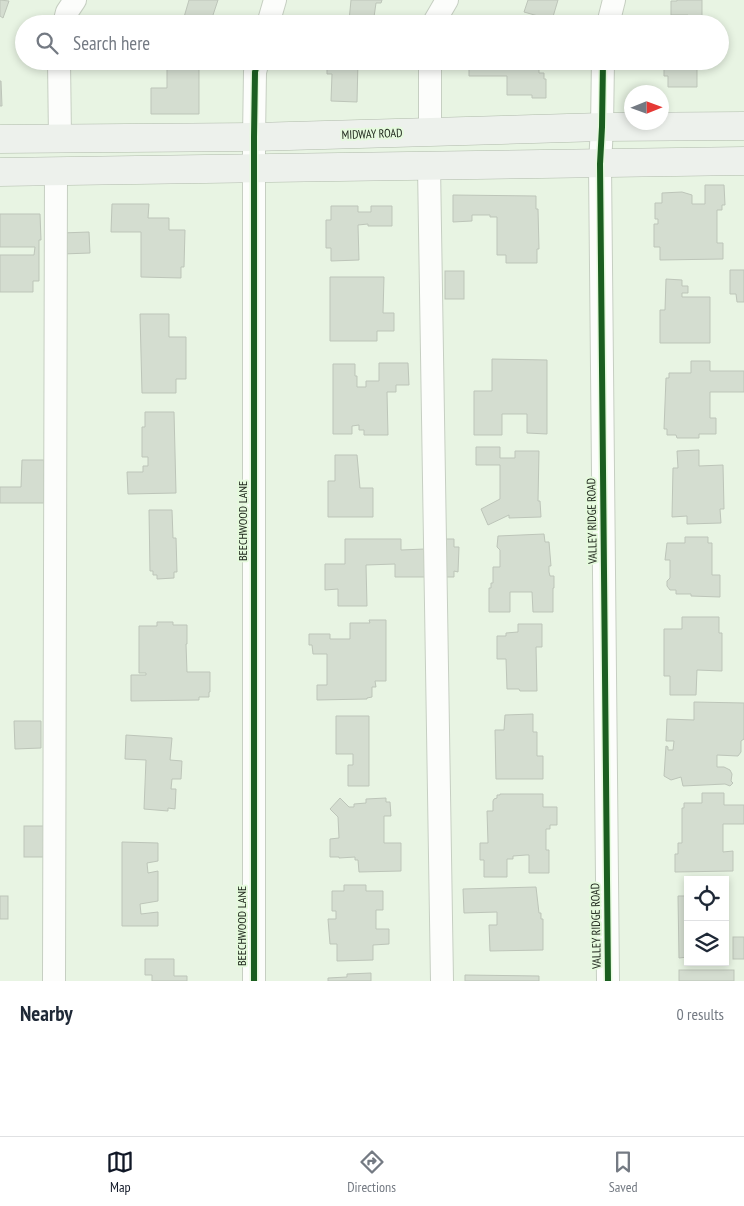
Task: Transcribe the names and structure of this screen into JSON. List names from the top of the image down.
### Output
{
  "streets": {
    "main road": ["MIDWAY ROAD"],
    "street": ["BEECHWOOD LANE", "VALLEY RIDGE ROAD"]
  },
  "crossings": [
    ["MIDWAY ROAD", "BEECHWOOD LANE"],
    ["MIDWAY ROAD", "VALLEY RIDGE ROAD"]
  ],
  "north": "right",
  "page": {
    "search": "Search here",
    "heading": ["Nearby", "0 results"],
    "nav": ["Map", "Directions", "Saved"]
  }
}
